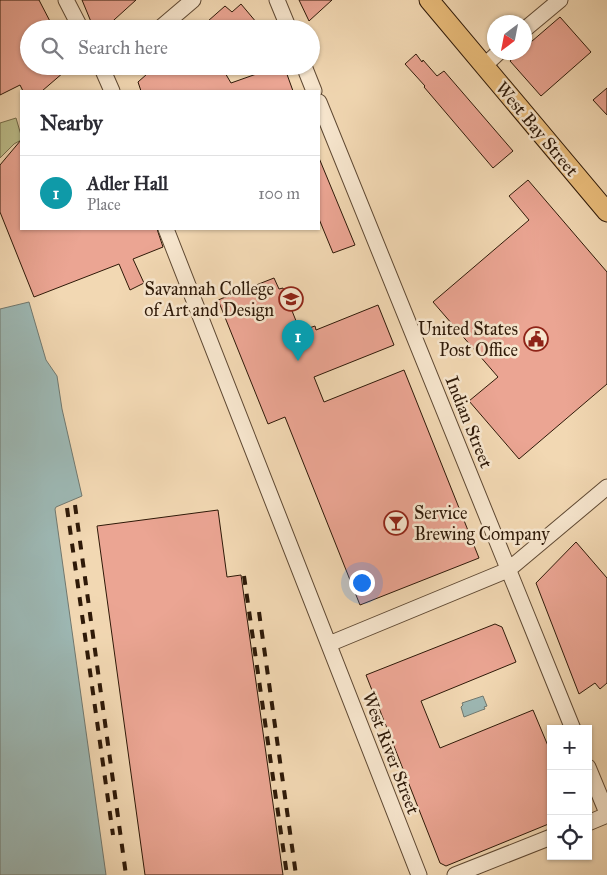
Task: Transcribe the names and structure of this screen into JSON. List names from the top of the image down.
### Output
{
  "streets": {
    "main road": ["West Bay Street"],
    "street": ["Indian Street", "West River Street"]
  },
  "places": {
    "school or university": ["Savannah College of Art and Design"],
    "public building": ["United States Post Office"],
    "bar": ["Service Brewing Company"]
  },
  "north": "bottom left",
  "page": {
    "search": "Search here",
    "heading": "Nearby",
    "list": [
      {
        "mark": "1",
        "name": "Adler Hall",
        "note": "Place",
        "value": "100 m"
      }
    ],
    "pins": "1",
    "map_buttons": ["+", "−"]
  }
}
